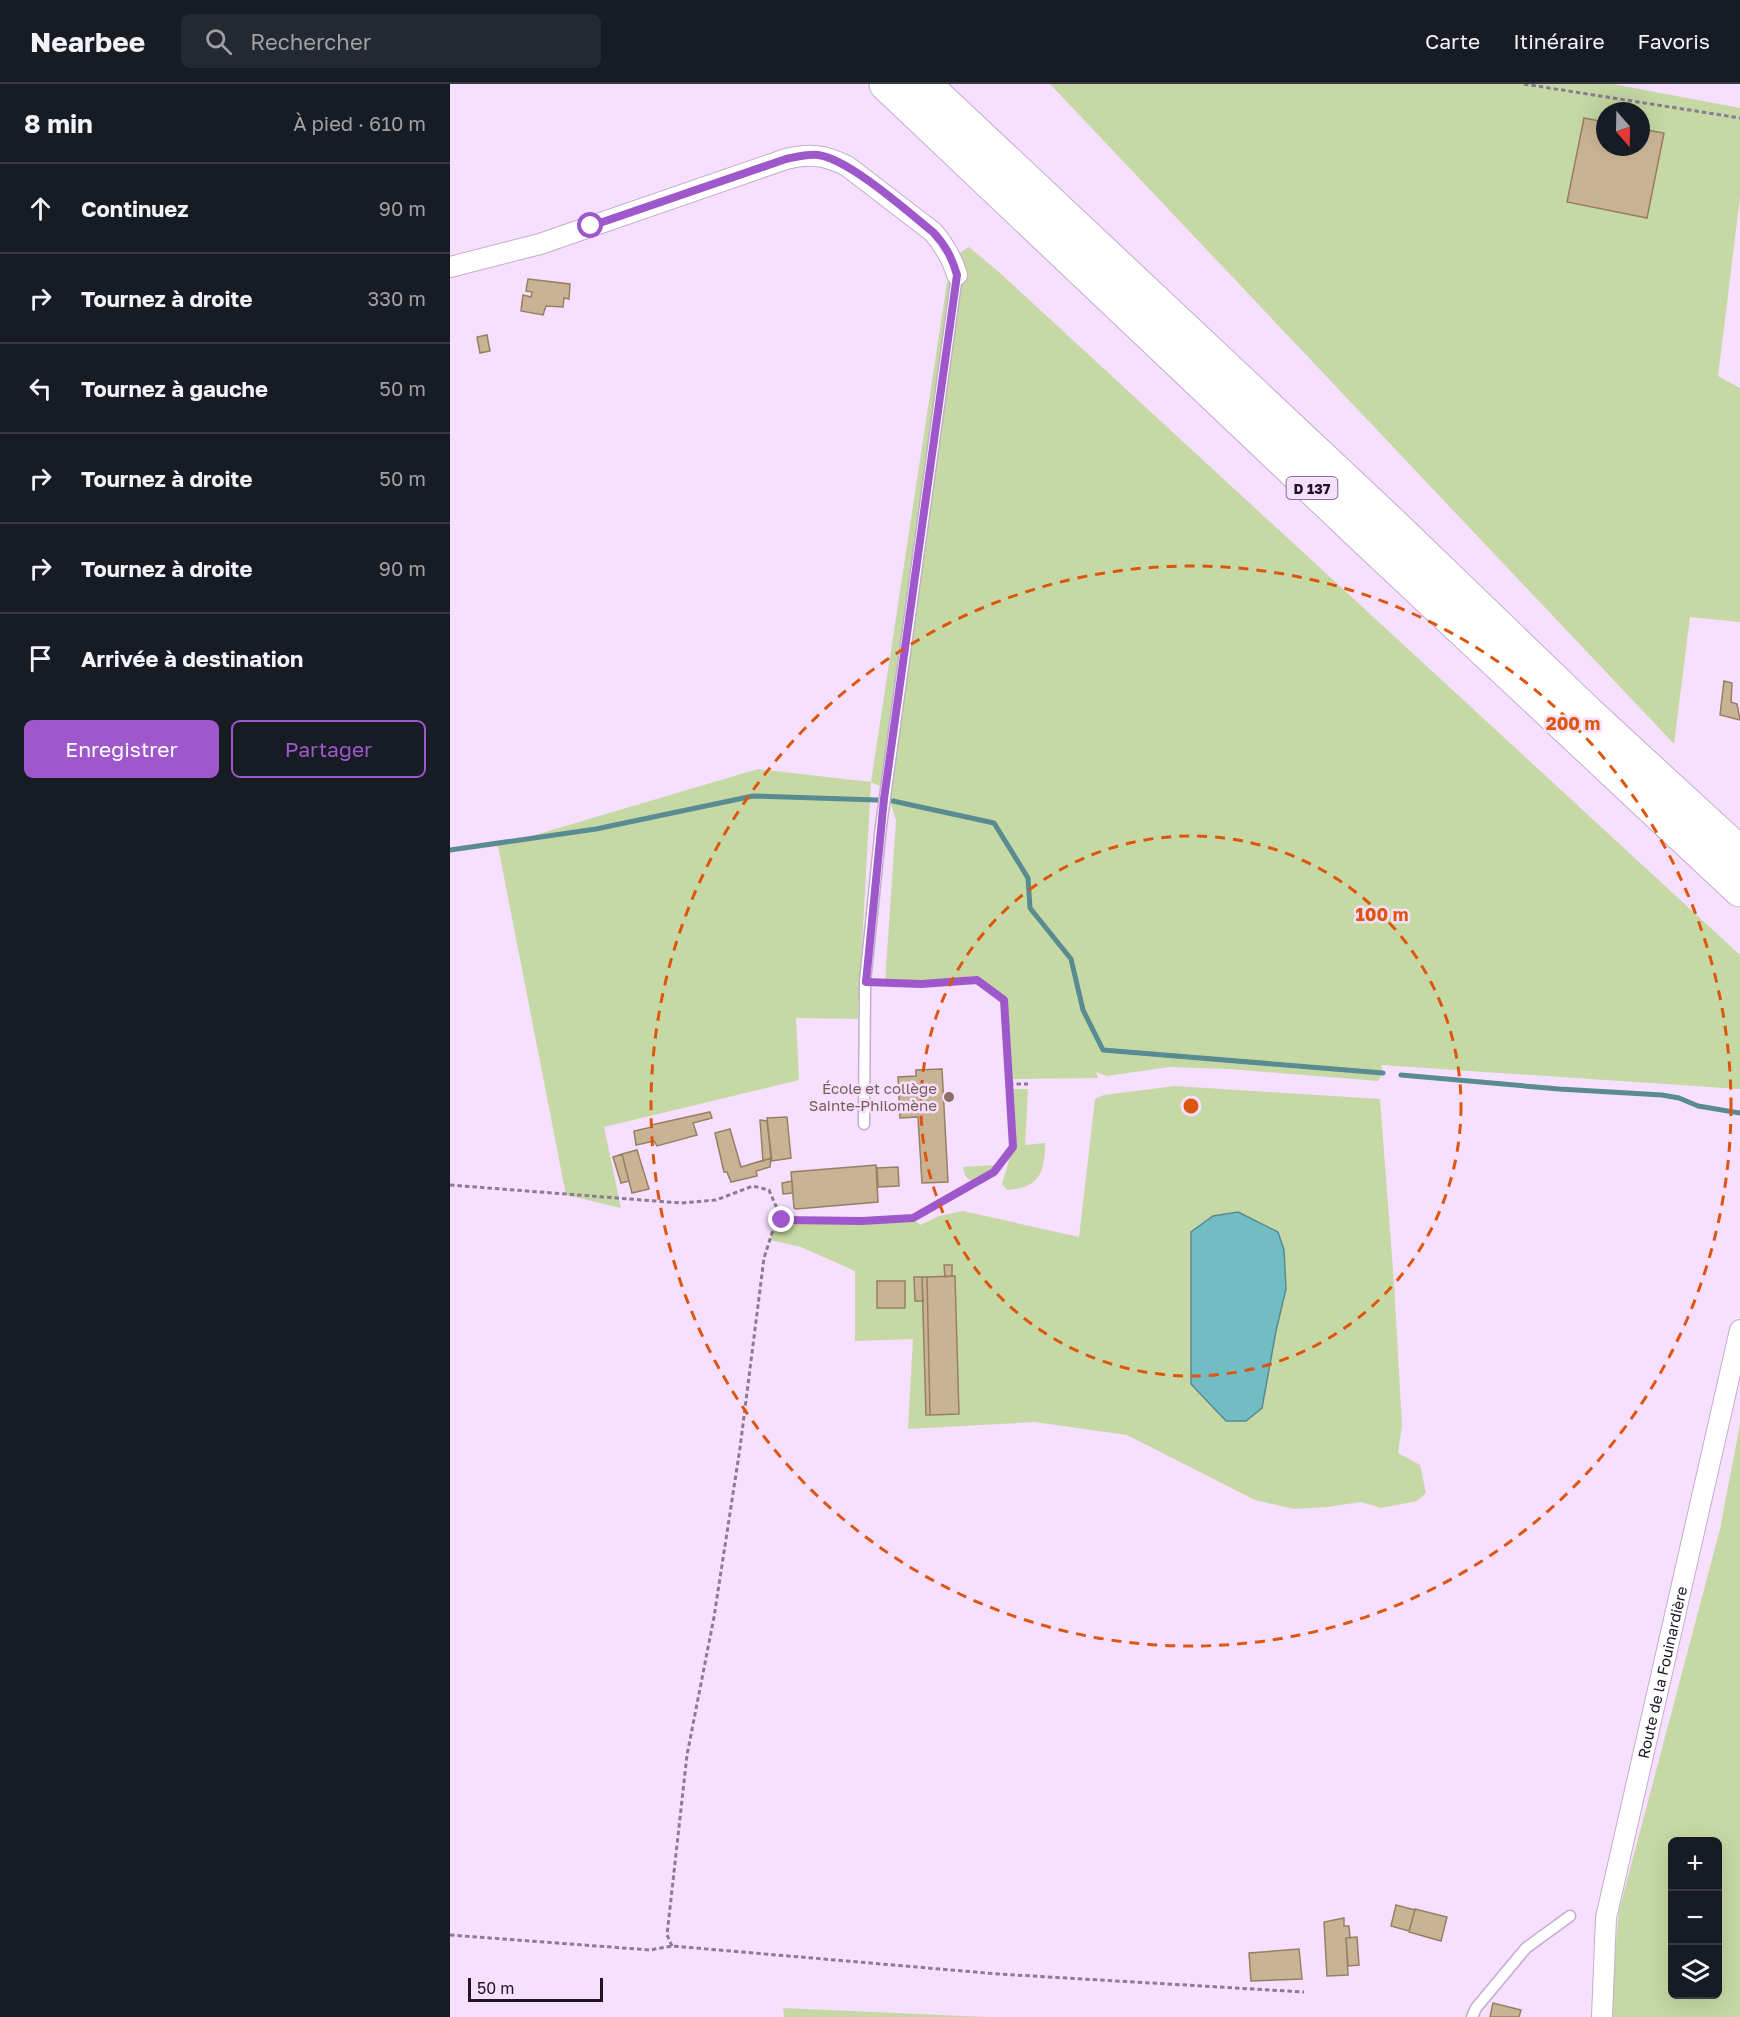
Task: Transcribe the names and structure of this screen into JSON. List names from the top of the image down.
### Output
{
  "streets": {
    "highway": ["D 137"],
    "street": ["Route de la Fouinardière"]
  },
  "places": ["École et collège Sainte-Philomène"],
  "scale_bar": "50 m",
  "north": "bottom",
  "page": {
    "header": "Nearbee",
    "search": "Rechercher",
    "nav": ["Carte", "Itinéraire", "Favoris"],
    "heading": ["8 min", "À pied · 610 m"],
    "list": [
      ["Continuez", "90 m"],
      ["Tournez à droite", "330 m"],
      ["Tournez à gauche", "50 m"],
      ["Tournez à droite", "50 m"],
      ["Tournez à droite", "90 m"],
      "Arrivée à destination"
    ],
    "buttons": ["Enregistrer", "Partager"],
    "map_buttons": ["+", "−"],
    "scale": "50 m"
  },
  "rings": ["200 m", "100 m"]
}
